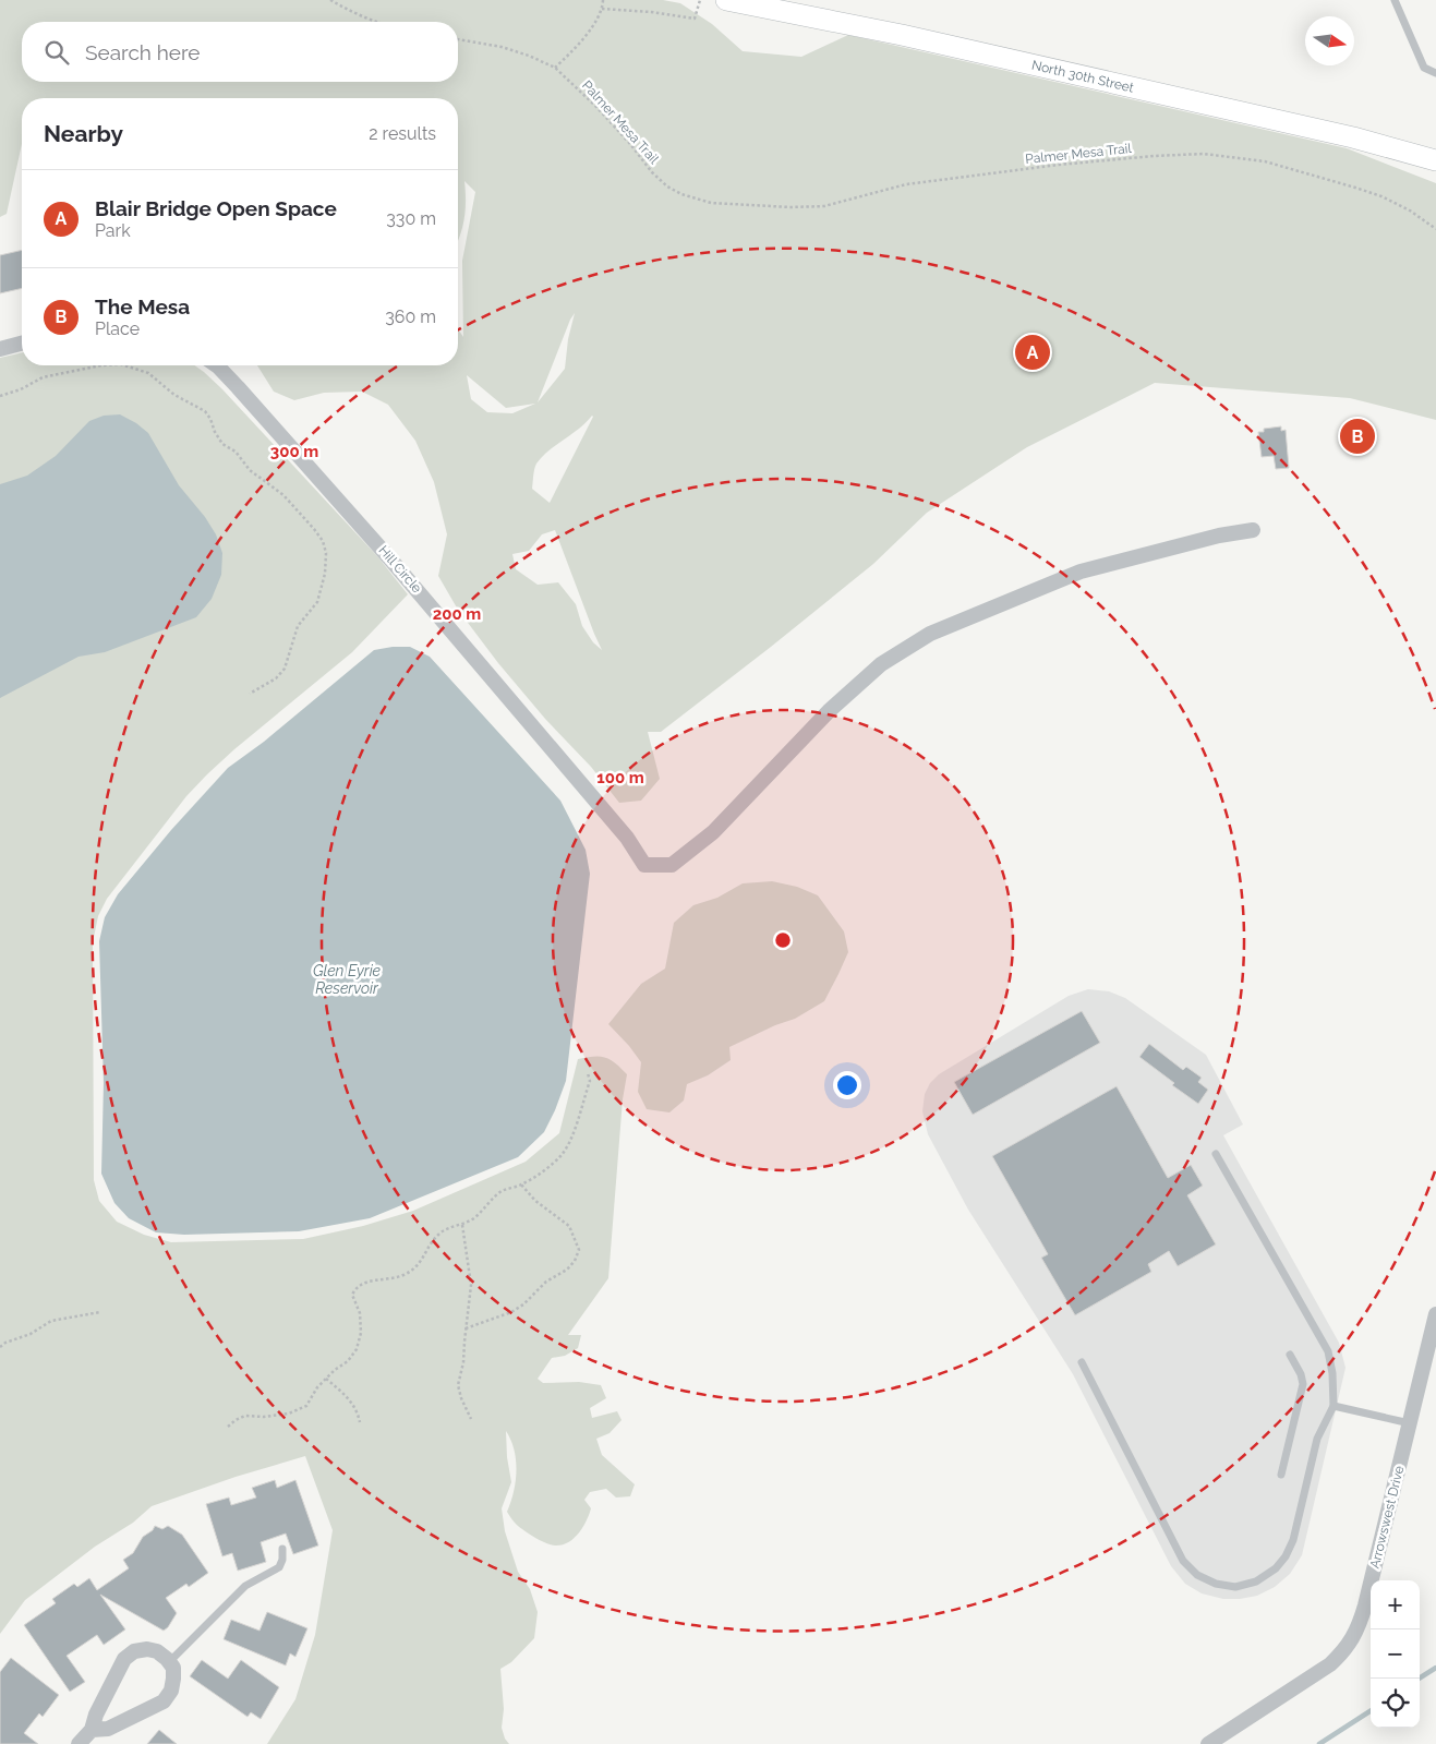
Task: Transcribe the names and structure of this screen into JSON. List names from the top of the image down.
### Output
{
  "streets": {
    "main road": ["North 30th Street"],
    "street": ["Hill Circle", "Arrowswest Drive"],
    "path": ["Palmer Mesa Trail"]
  },
  "water": ["Glen Eyrie Reservoir"],
  "north": "right",
  "page": {
    "search": "Search here",
    "heading": ["Nearby", "2 results"],
    "list": [
      {
        "mark": "A",
        "name": "Blair Bridge Open Space",
        "note": "Park",
        "value": "330 m"
      },
      {
        "mark": "B",
        "name": "The Mesa",
        "note": "Place",
        "value": "360 m"
      }
    ],
    "pins": ["A", "B"],
    "map_buttons": ["+", "−"]
  },
  "rings": ["300 m", "200 m", "100 m"]
}
